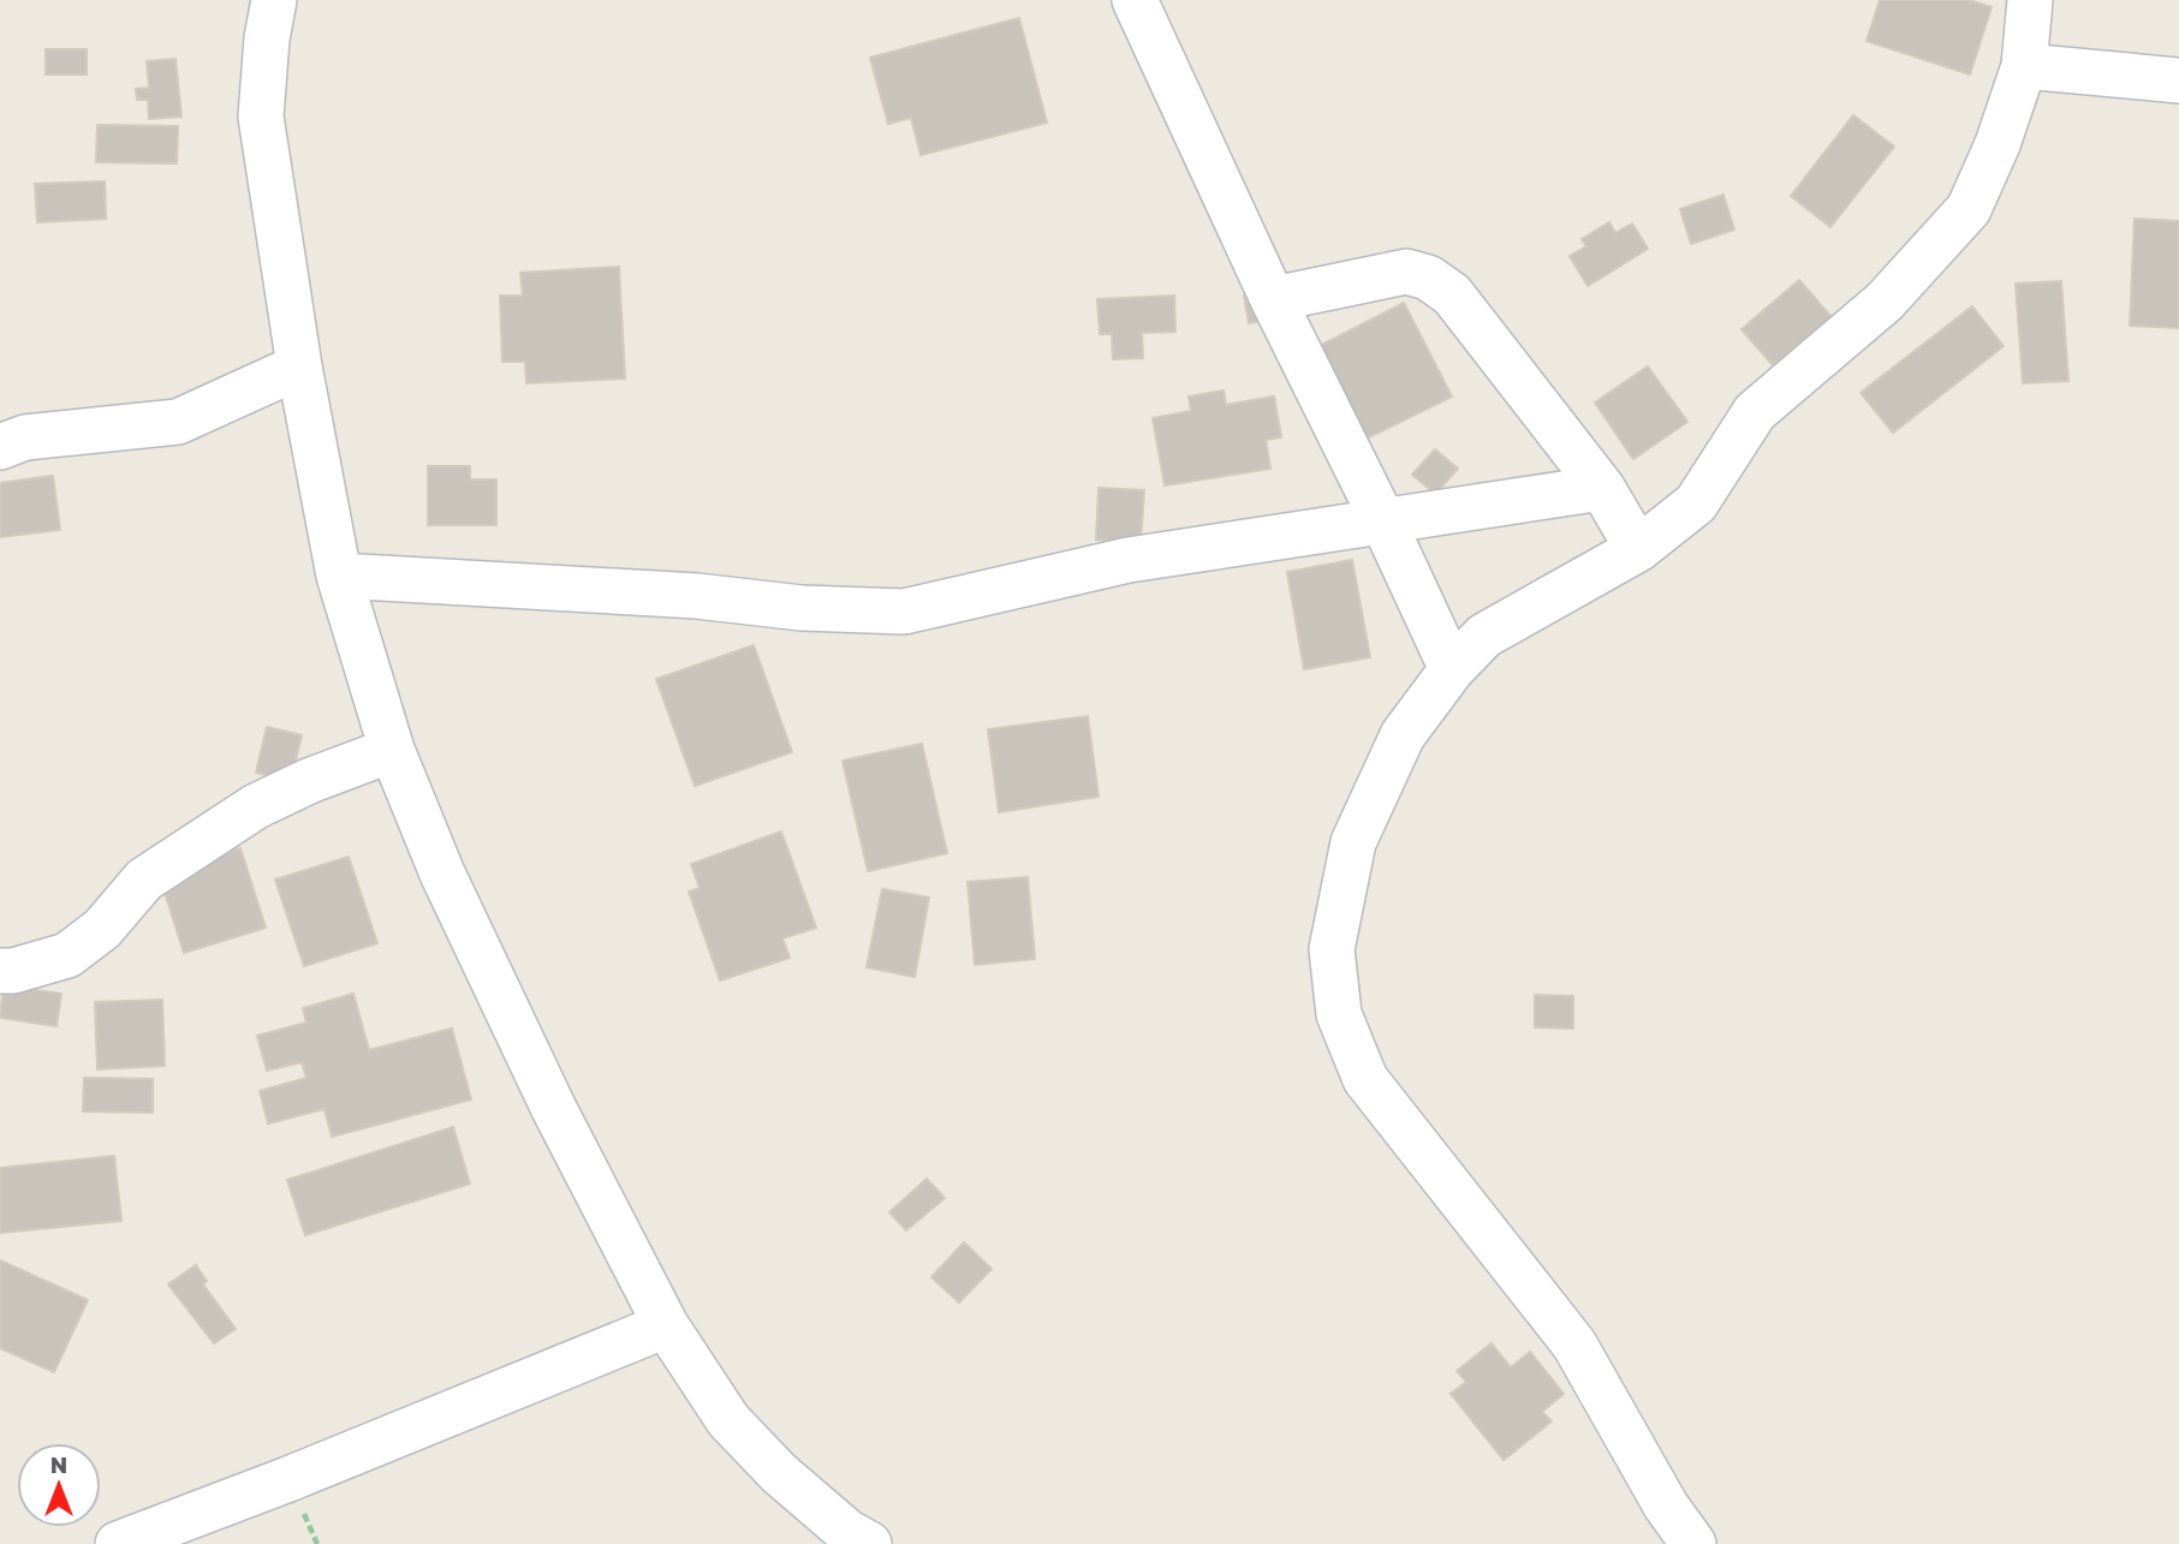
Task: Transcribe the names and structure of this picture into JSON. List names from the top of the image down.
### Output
{
  "north": "top"
}
